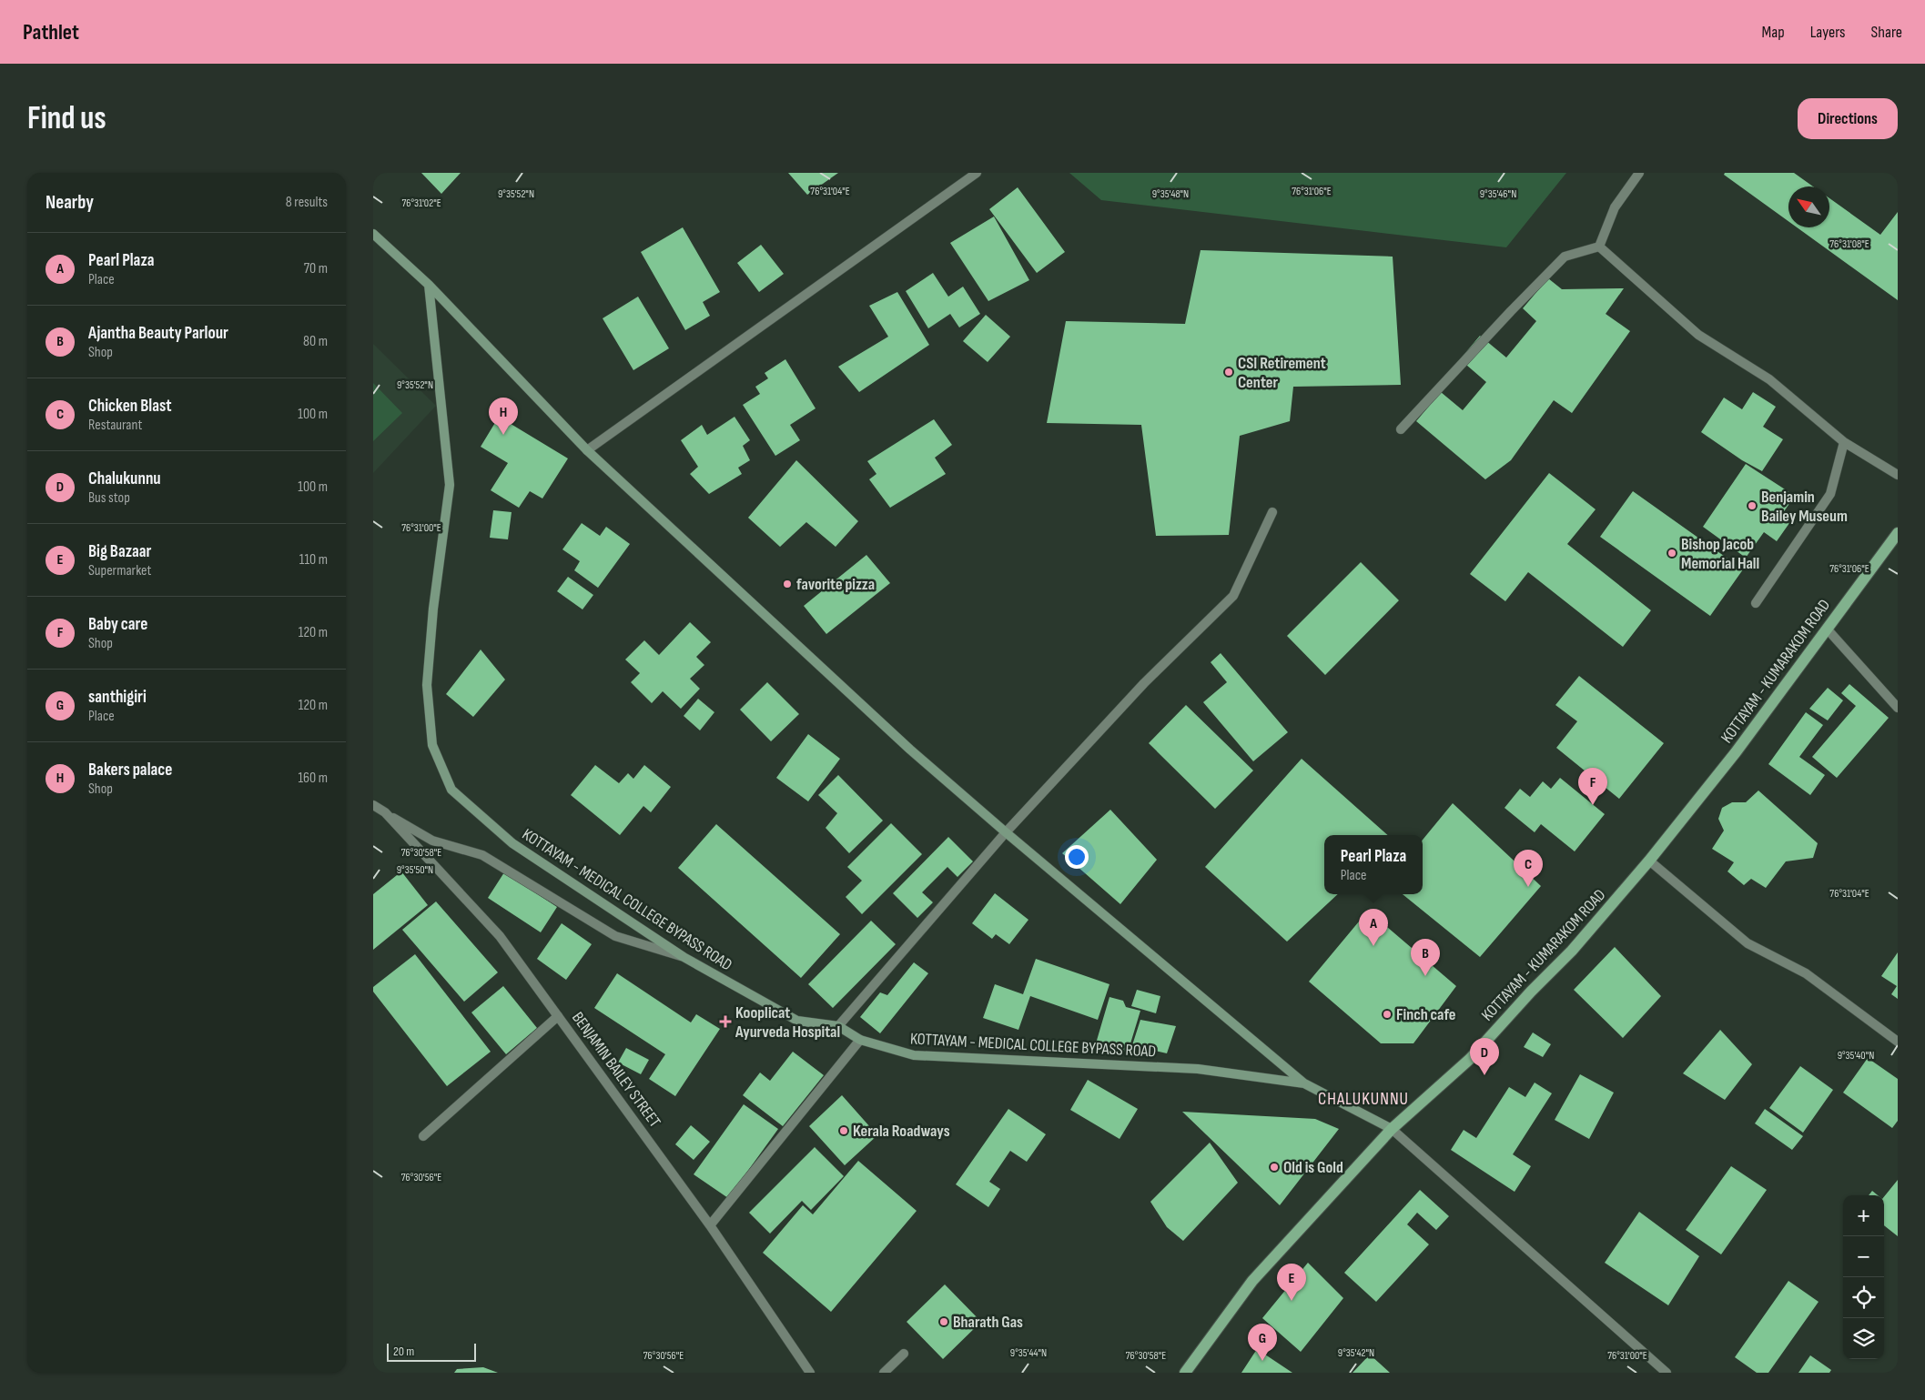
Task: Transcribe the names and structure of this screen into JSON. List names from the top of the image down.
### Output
{
  "streets": {
    "main road": ["KOTTAYAM - KUMARAKOM ROAD", "KOTTAYAM - MEDICAL COLLEGE BYPASS ROAD"],
    "street": ["BENJAMIN BAILEY STREET"]
  },
  "crossings": [
    ["KOTTAYAM - KUMARAKOM ROAD", "KOTTAYAM - MEDICAL COLLEGE BYPASS ROAD"]
  ],
  "districts": ["CHALUKUNNU"],
  "places": {
    "other": [
      "CSI Retirement Center",
      "Benjamin Bailey Museum",
      "Bishop Jacob Memorial Hall",
      "favorite pizza",
      "Finch cafe",
      "Kerala Roadways",
      "Old is Gold",
      "Bharath Gas"
    ],
    "health": ["Kooplicat Ayurveda Hospital"]
  },
  "scale_bar": "20 m",
  "north": "top left",
  "page": {
    "header": "Pathlet",
    "nav": ["Map", "Layers", "Share"],
    "buttons": "Directions",
    "title": "Find us",
    "heading": ["Nearby", "8 results"],
    "list": [
      {
        "mark": "A",
        "name": "Pearl Plaza",
        "note": "Place",
        "value": "70 m"
      },
      {
        "mark": "B",
        "name": "Ajantha Beauty Parlour",
        "note": "Shop",
        "value": "80 m"
      },
      {
        "mark": "C",
        "name": "Chicken Blast",
        "note": "Restaurant",
        "value": "100 m"
      },
      {
        "mark": "D",
        "name": "Chalukunnu",
        "note": "Bus stop",
        "value": "100 m"
      },
      {
        "mark": "E",
        "name": "Big Bazaar",
        "note": "Supermarket",
        "value": "110 m"
      },
      {
        "mark": "F",
        "name": "Baby care",
        "note": "Shop",
        "value": "120 m"
      },
      {
        "mark": "G",
        "name": "santhigiri",
        "note": "Place",
        "value": "120 m"
      },
      {
        "mark": "H",
        "name": "Bakers palace",
        "note": "Shop",
        "value": "160 m"
      }
    ],
    "pins": [
      "H",
      "F",
      "C",
      "A",
      "B",
      "D",
      "E",
      "G"
    ],
    "popup": ["Pearl Plaza", "Place"],
    "map_buttons": ["+", "−"],
    "scale": "20 m"
  },
  "coordinates": [
    "76°31'04\"E",
    "76°31'06\"E",
    "9°35'52\"N",
    "9°35'48\"N",
    "9°35'46\"N",
    "76°31'02\"E",
    "76°31'08\"E",
    "76°31'00\"E",
    "76°30'58\"E",
    "9°35'50\"N",
    "9°35'40\"N",
    "76°30'56\"E",
    "9°35'44\"N",
    "9°35'42\"N"
  ]
}
